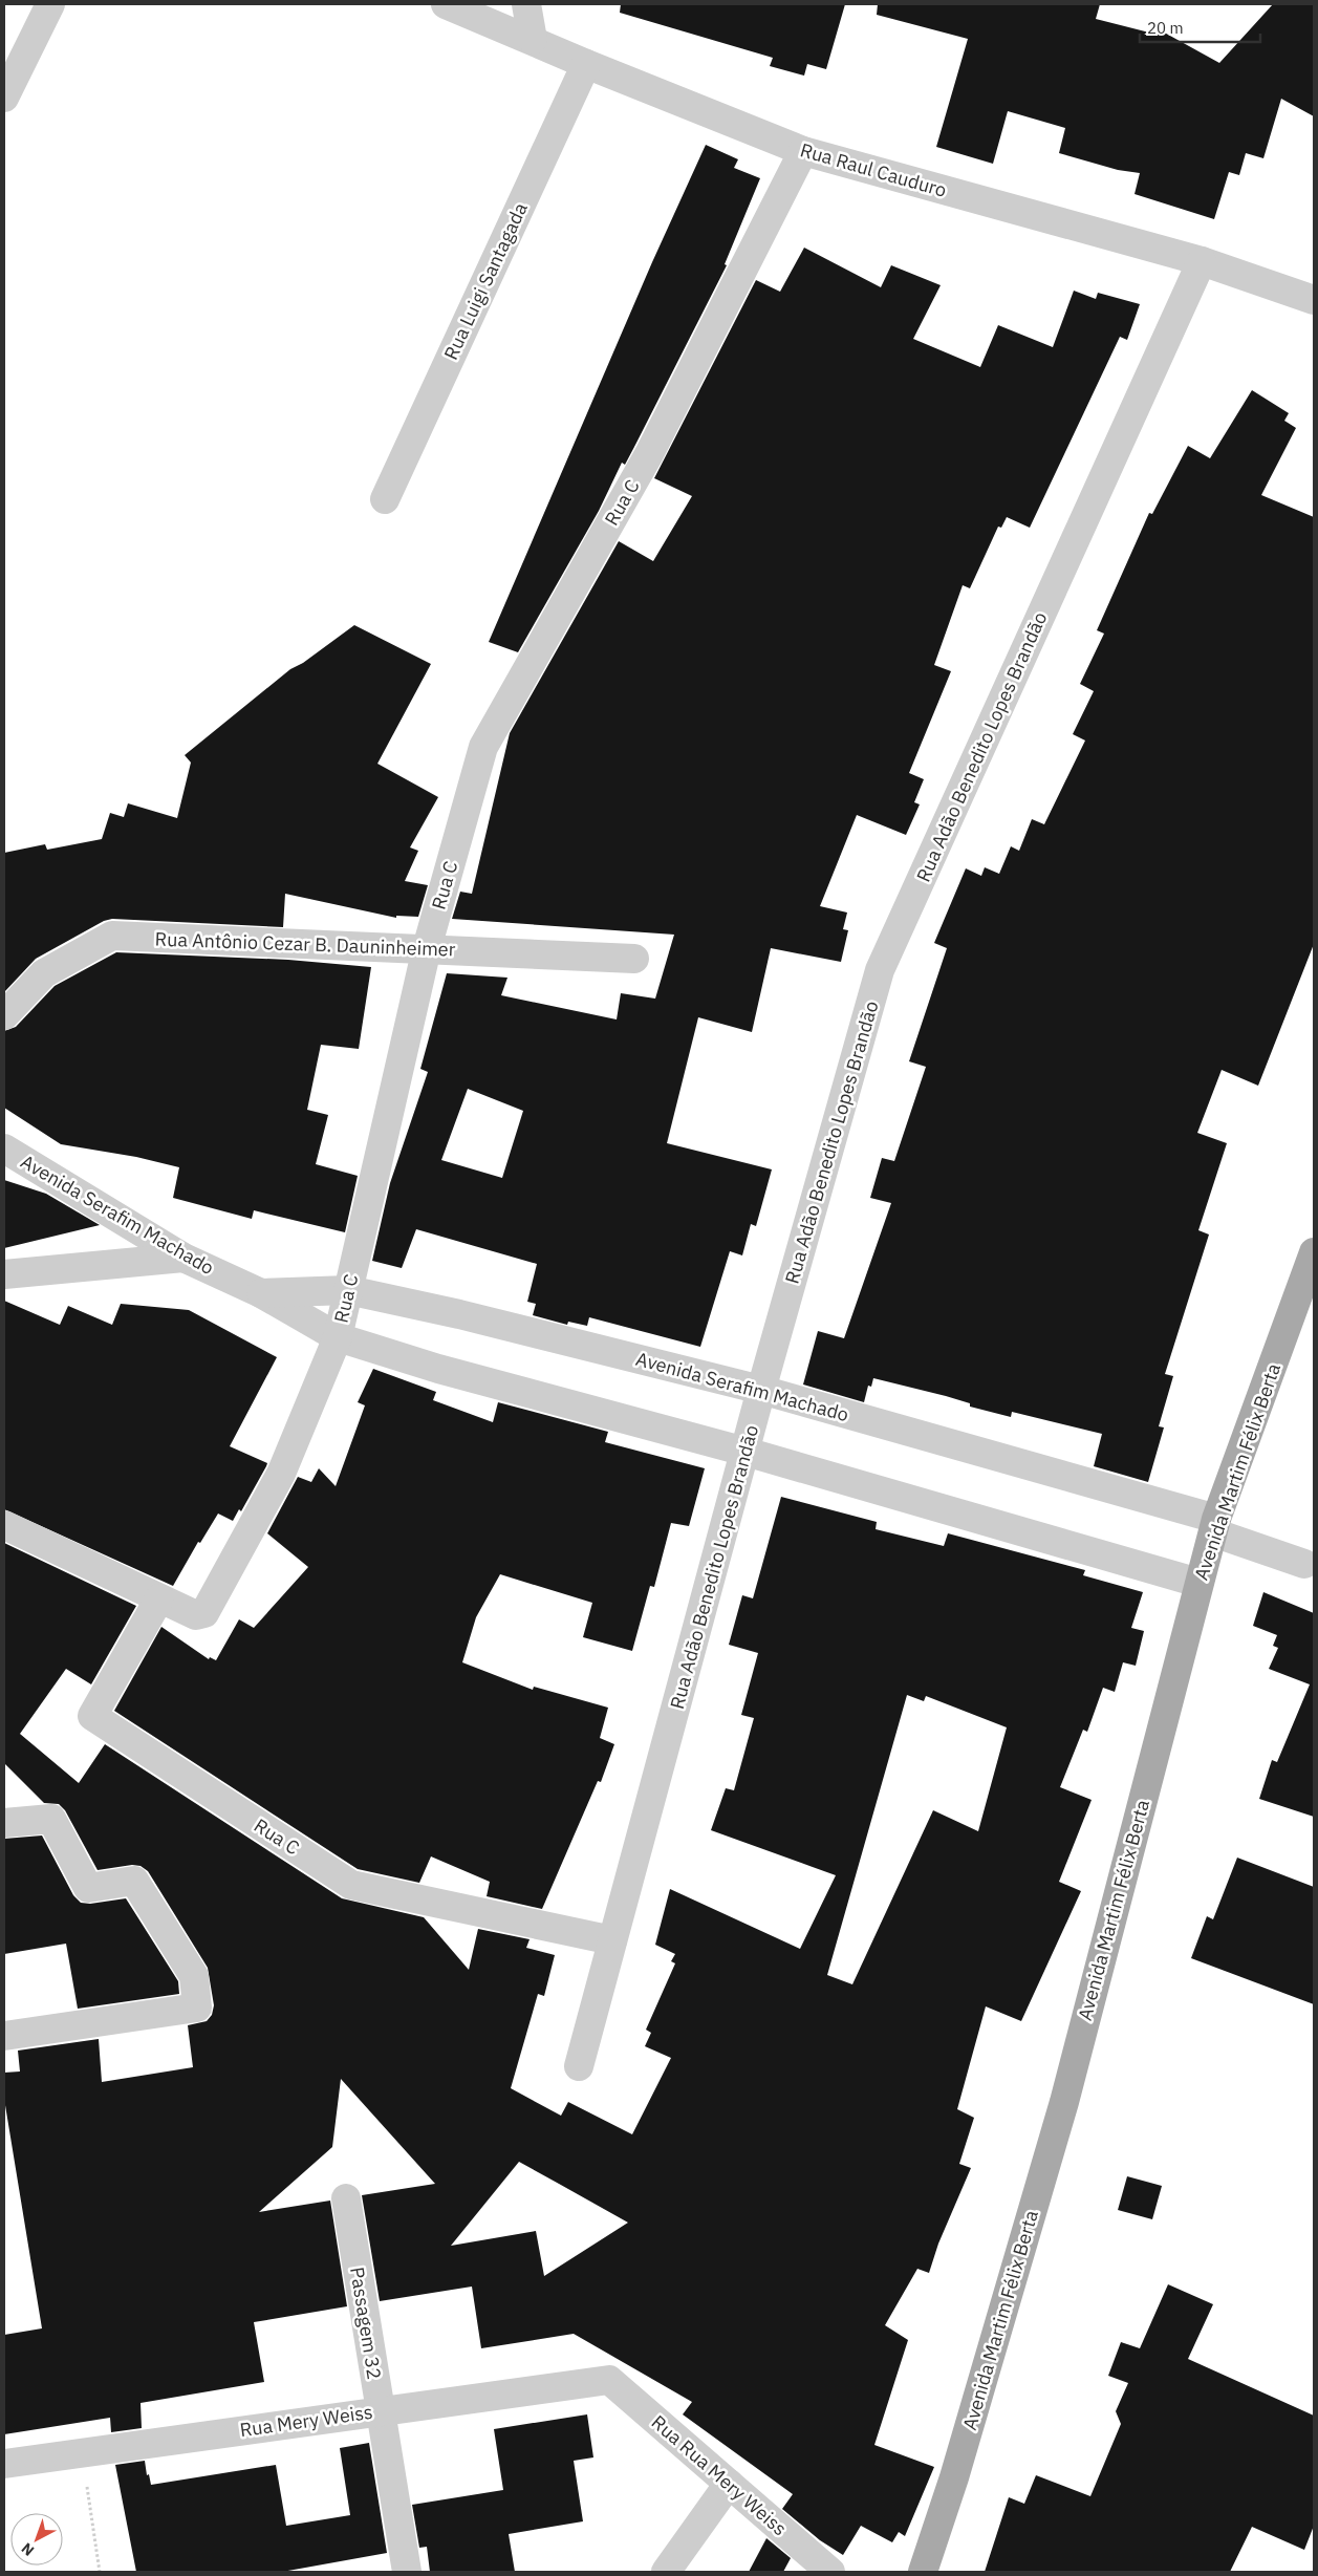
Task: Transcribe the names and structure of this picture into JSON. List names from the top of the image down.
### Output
{
  "streets": {
    "main road": ["Avenida Martim Félix Berta"],
    "street": [
      "Rua Raul Cauduro",
      "Rua Luigi Santagada",
      "Rua C",
      "Rua Adão Benedito Lopes Brandão",
      "Rua Antônio Cezar B. Dauninheimer",
      "Avenida Serafim Machado",
      "Passagem 32",
      "Rua Mery Weiss",
      "Rua Rua Mery Weiss"
    ]
  },
  "crossings": [
    ["Rua Raul Cauduro", "Rua Luigi Santagada"],
    ["Rua Raul Cauduro", "Rua C"],
    ["Rua Raul Cauduro", "Rua Adão Benedito Lopes Brandão"],
    ["Rua C", "Rua Adão Benedito Lopes Brandão"],
    ["Rua C", "Rua Antônio Cezar B. Dauninheimer"],
    ["Rua C", "Avenida Serafim Machado"],
    ["Rua Adão Benedito Lopes Brandão", "Avenida Serafim Machado"],
    ["Avenida Serafim Machado", "Avenida Martim Félix Berta"],
    ["Passagem 32", "Rua Mery Weiss"],
    ["Rua Mery Weiss", "Rua Rua Mery Weiss"]
  ],
  "scale_bar": "20 m",
  "north": "bottom left"
}
